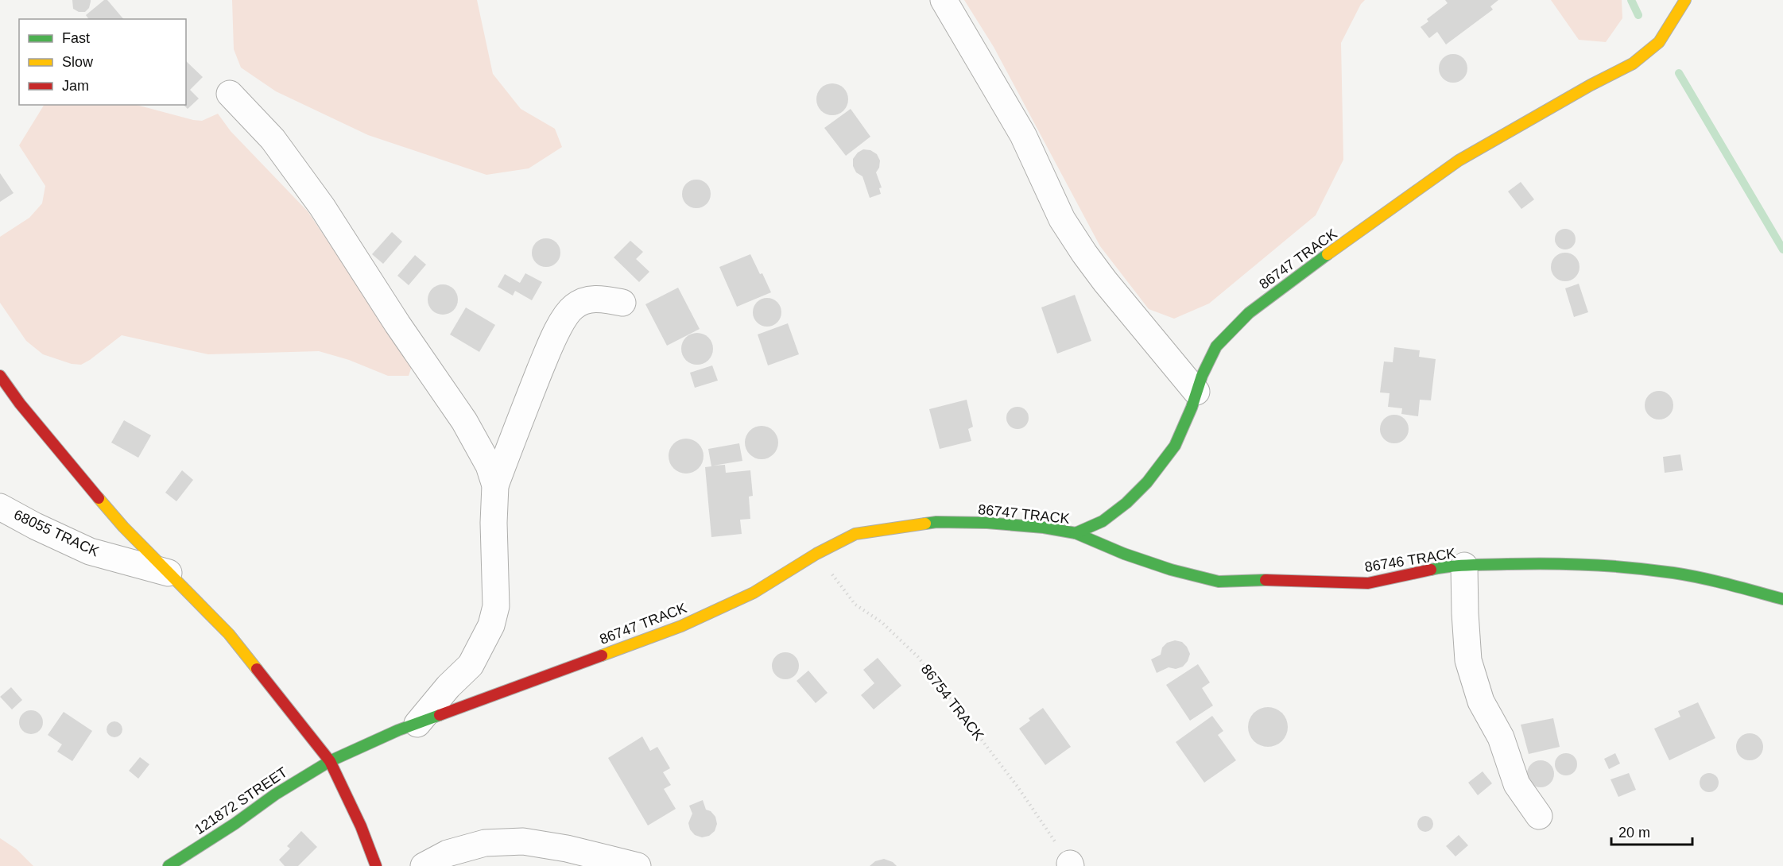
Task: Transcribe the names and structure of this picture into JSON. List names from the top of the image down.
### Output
{
  "streets": {
    "street": [
      "86747 TRACK",
      "68055 TRACK",
      "86746 TRACK",
      "121872 STREET"
    ],
    "path": ["86754 TRACK"]
  },
  "crossings": [
    ["86747 TRACK", "86746 TRACK"],
    ["86747 TRACK", "86754 TRACK"],
    ["86747 TRACK", "121872 STREET"]
  ],
  "legend": ["Fast", "Slow", "Jam"],
  "scale_bar": "20 m"
}
